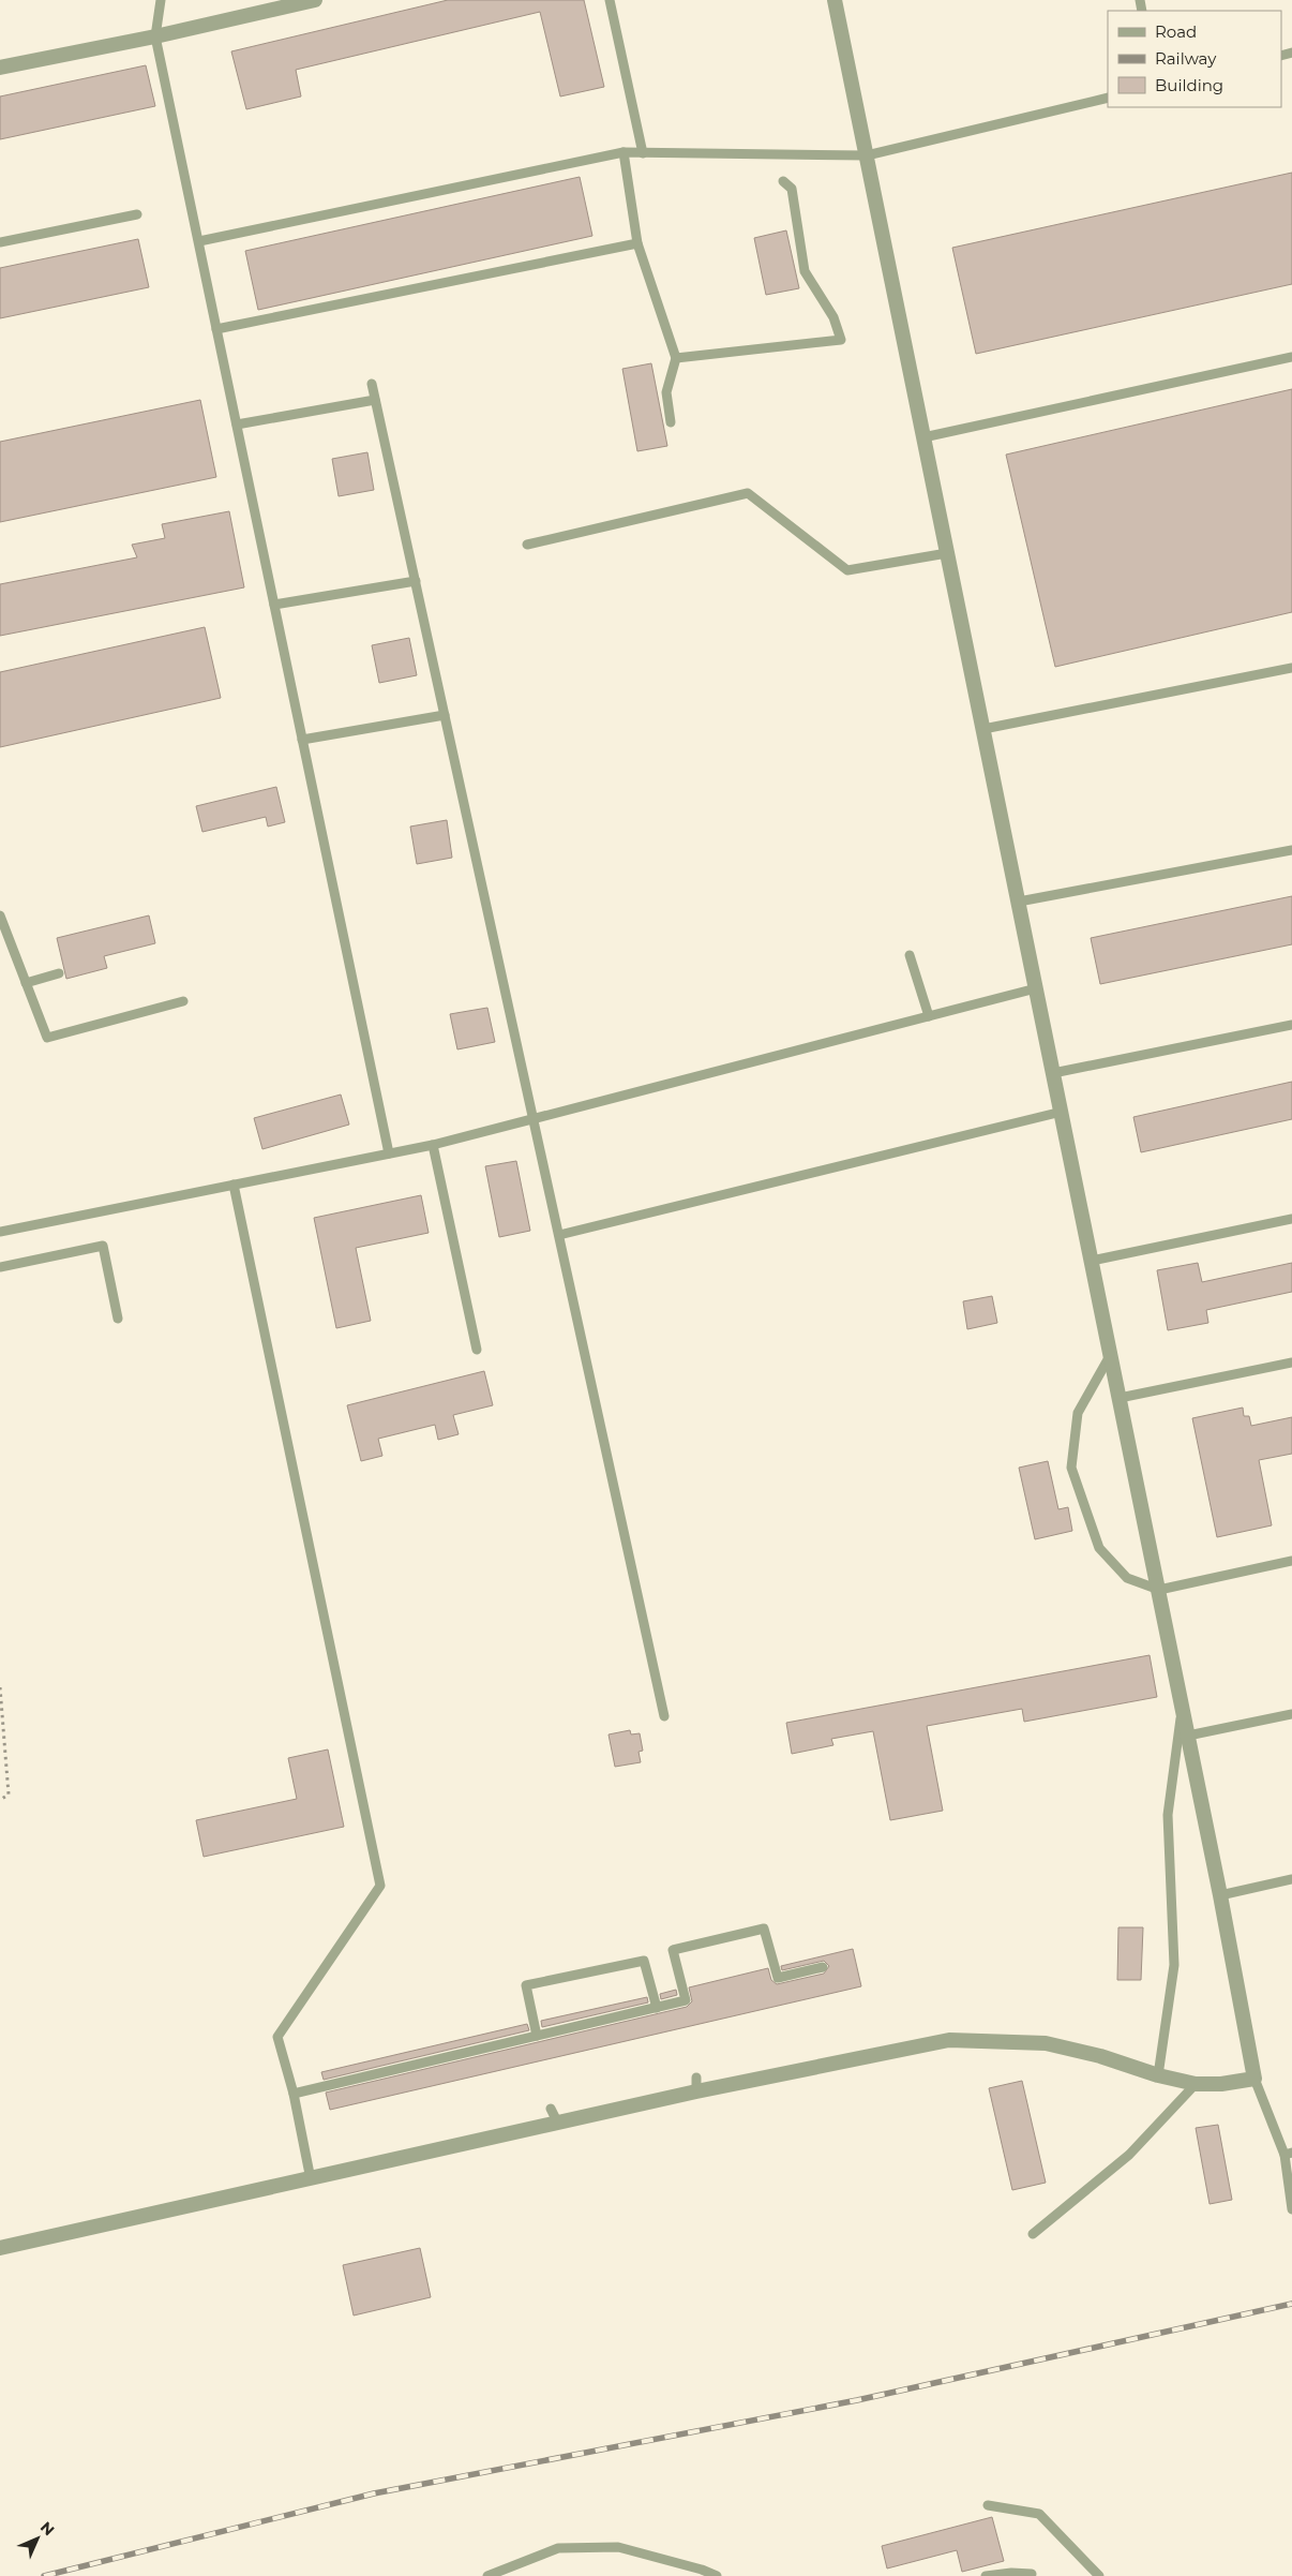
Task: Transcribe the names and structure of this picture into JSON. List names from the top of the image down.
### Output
{
  "legend": ["Road", "Railway", "Building"],
  "north": "top right"
}
